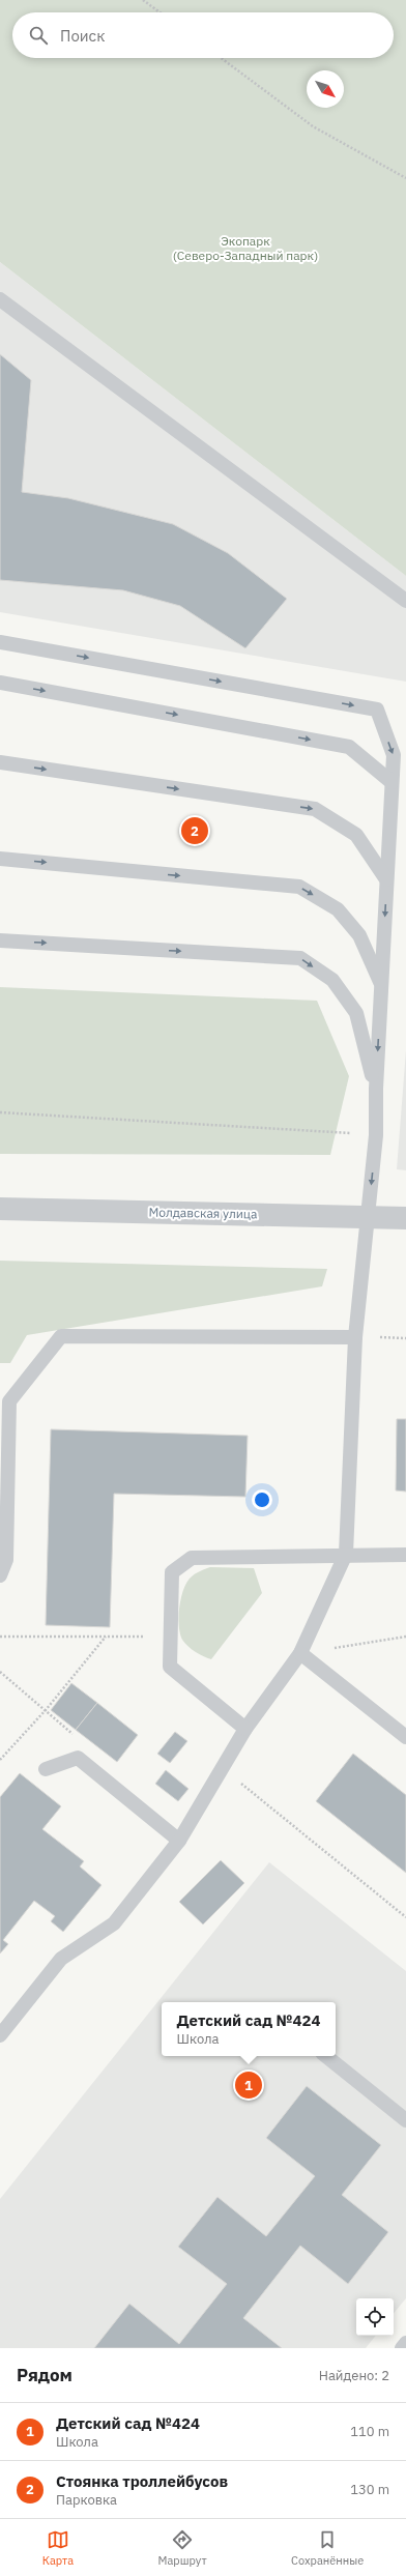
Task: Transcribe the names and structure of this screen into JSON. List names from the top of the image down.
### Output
{
  "streets": {
    "street": ["Молдавская улица"]
  },
  "parks": ["Экопарк (Северо-Западный парк)"],
  "north": "bottom right",
  "page": {
    "search": "Поиск",
    "pins": ["2", "1"],
    "popup": ["Детский сад №424", "Школа"],
    "heading": ["Рядом", "Найдено: 2"],
    "list": [
      {
        "mark": "1",
        "name": "Детский сад №424",
        "note": "Школа",
        "value": "110 m"
      },
      {
        "mark": "2",
        "name": "Стоянка троллейбусов",
        "note": "Парковка",
        "value": "130 m"
      }
    ],
    "nav": ["Карта", "Маршрут", "Сохранённые"]
  }
}
